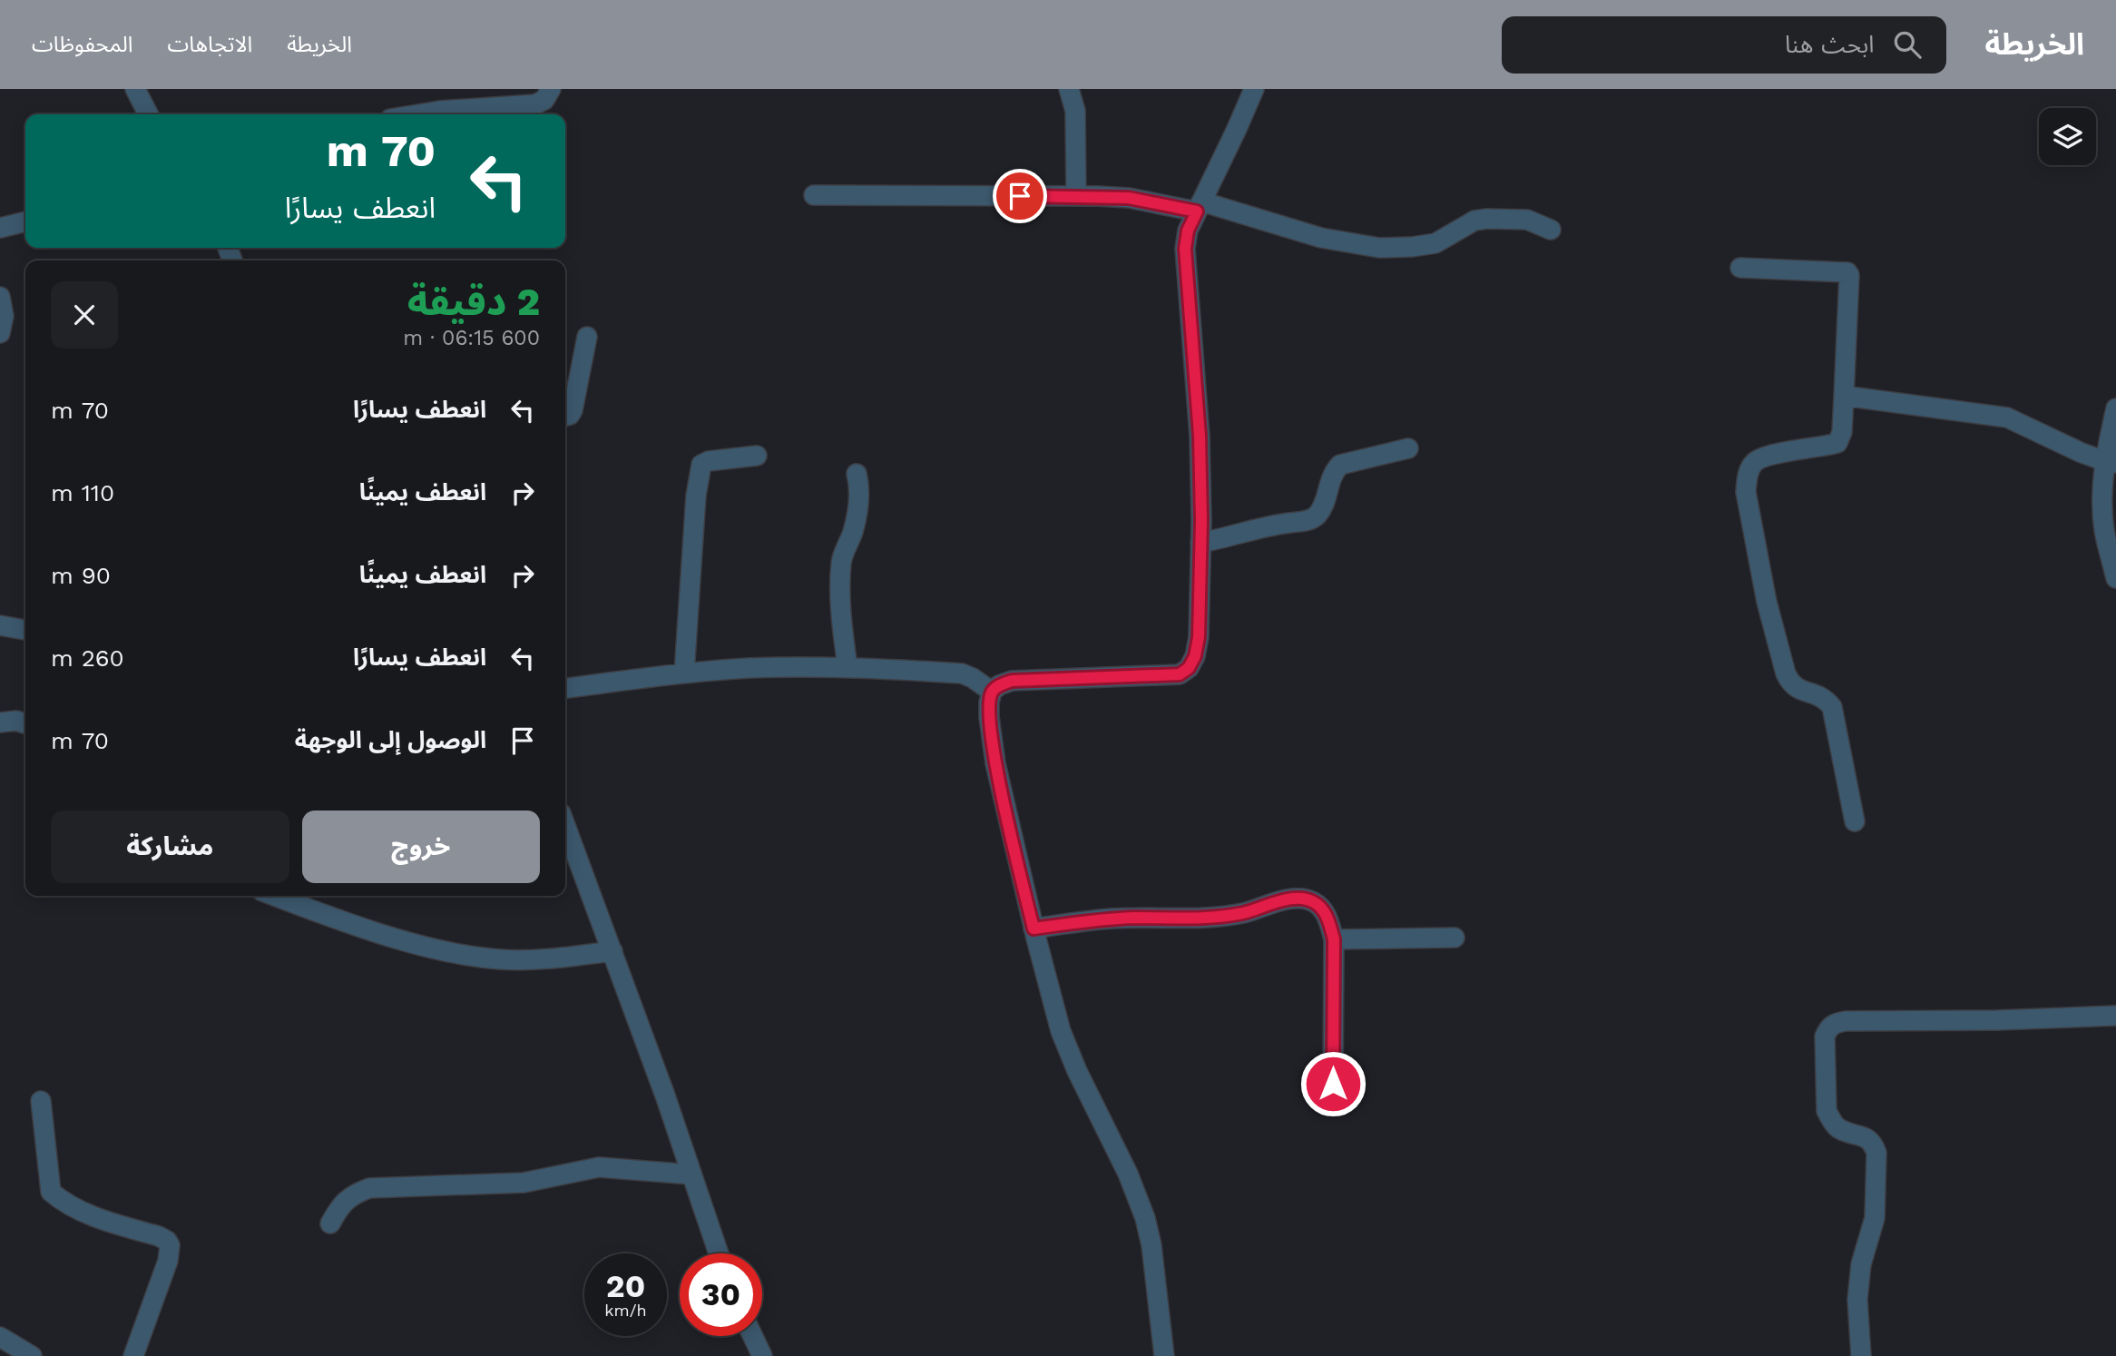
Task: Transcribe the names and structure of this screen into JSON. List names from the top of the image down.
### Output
{
  "page": {
    "header": "الخريطة",
    "search": "ابحث هنا",
    "nav": ["الخريطة", "الاتجاهات", "المحفوظات"],
    "turn": ["70 m", "انعطف يسارًا"],
    "heading": ["2 دقيقة", "600 m · 06:15"],
    "list": [
      {
        "name": "انعطف يسارًا",
        "value": "70 m"
      },
      {
        "name": "انعطف يمينًا",
        "value": "110 m"
      },
      {
        "name": "انعطف يمينًا",
        "value": "90 m"
      },
      {
        "name": "انعطف يسارًا",
        "value": "260 m"
      },
      {
        "name": "الوصول إلى الوجهة",
        "value": "70 m"
      }
    ],
    "buttons": ["خروج", "مشاركة"],
    "speed": "20 km/h",
    "limit": "30"
  }
}
